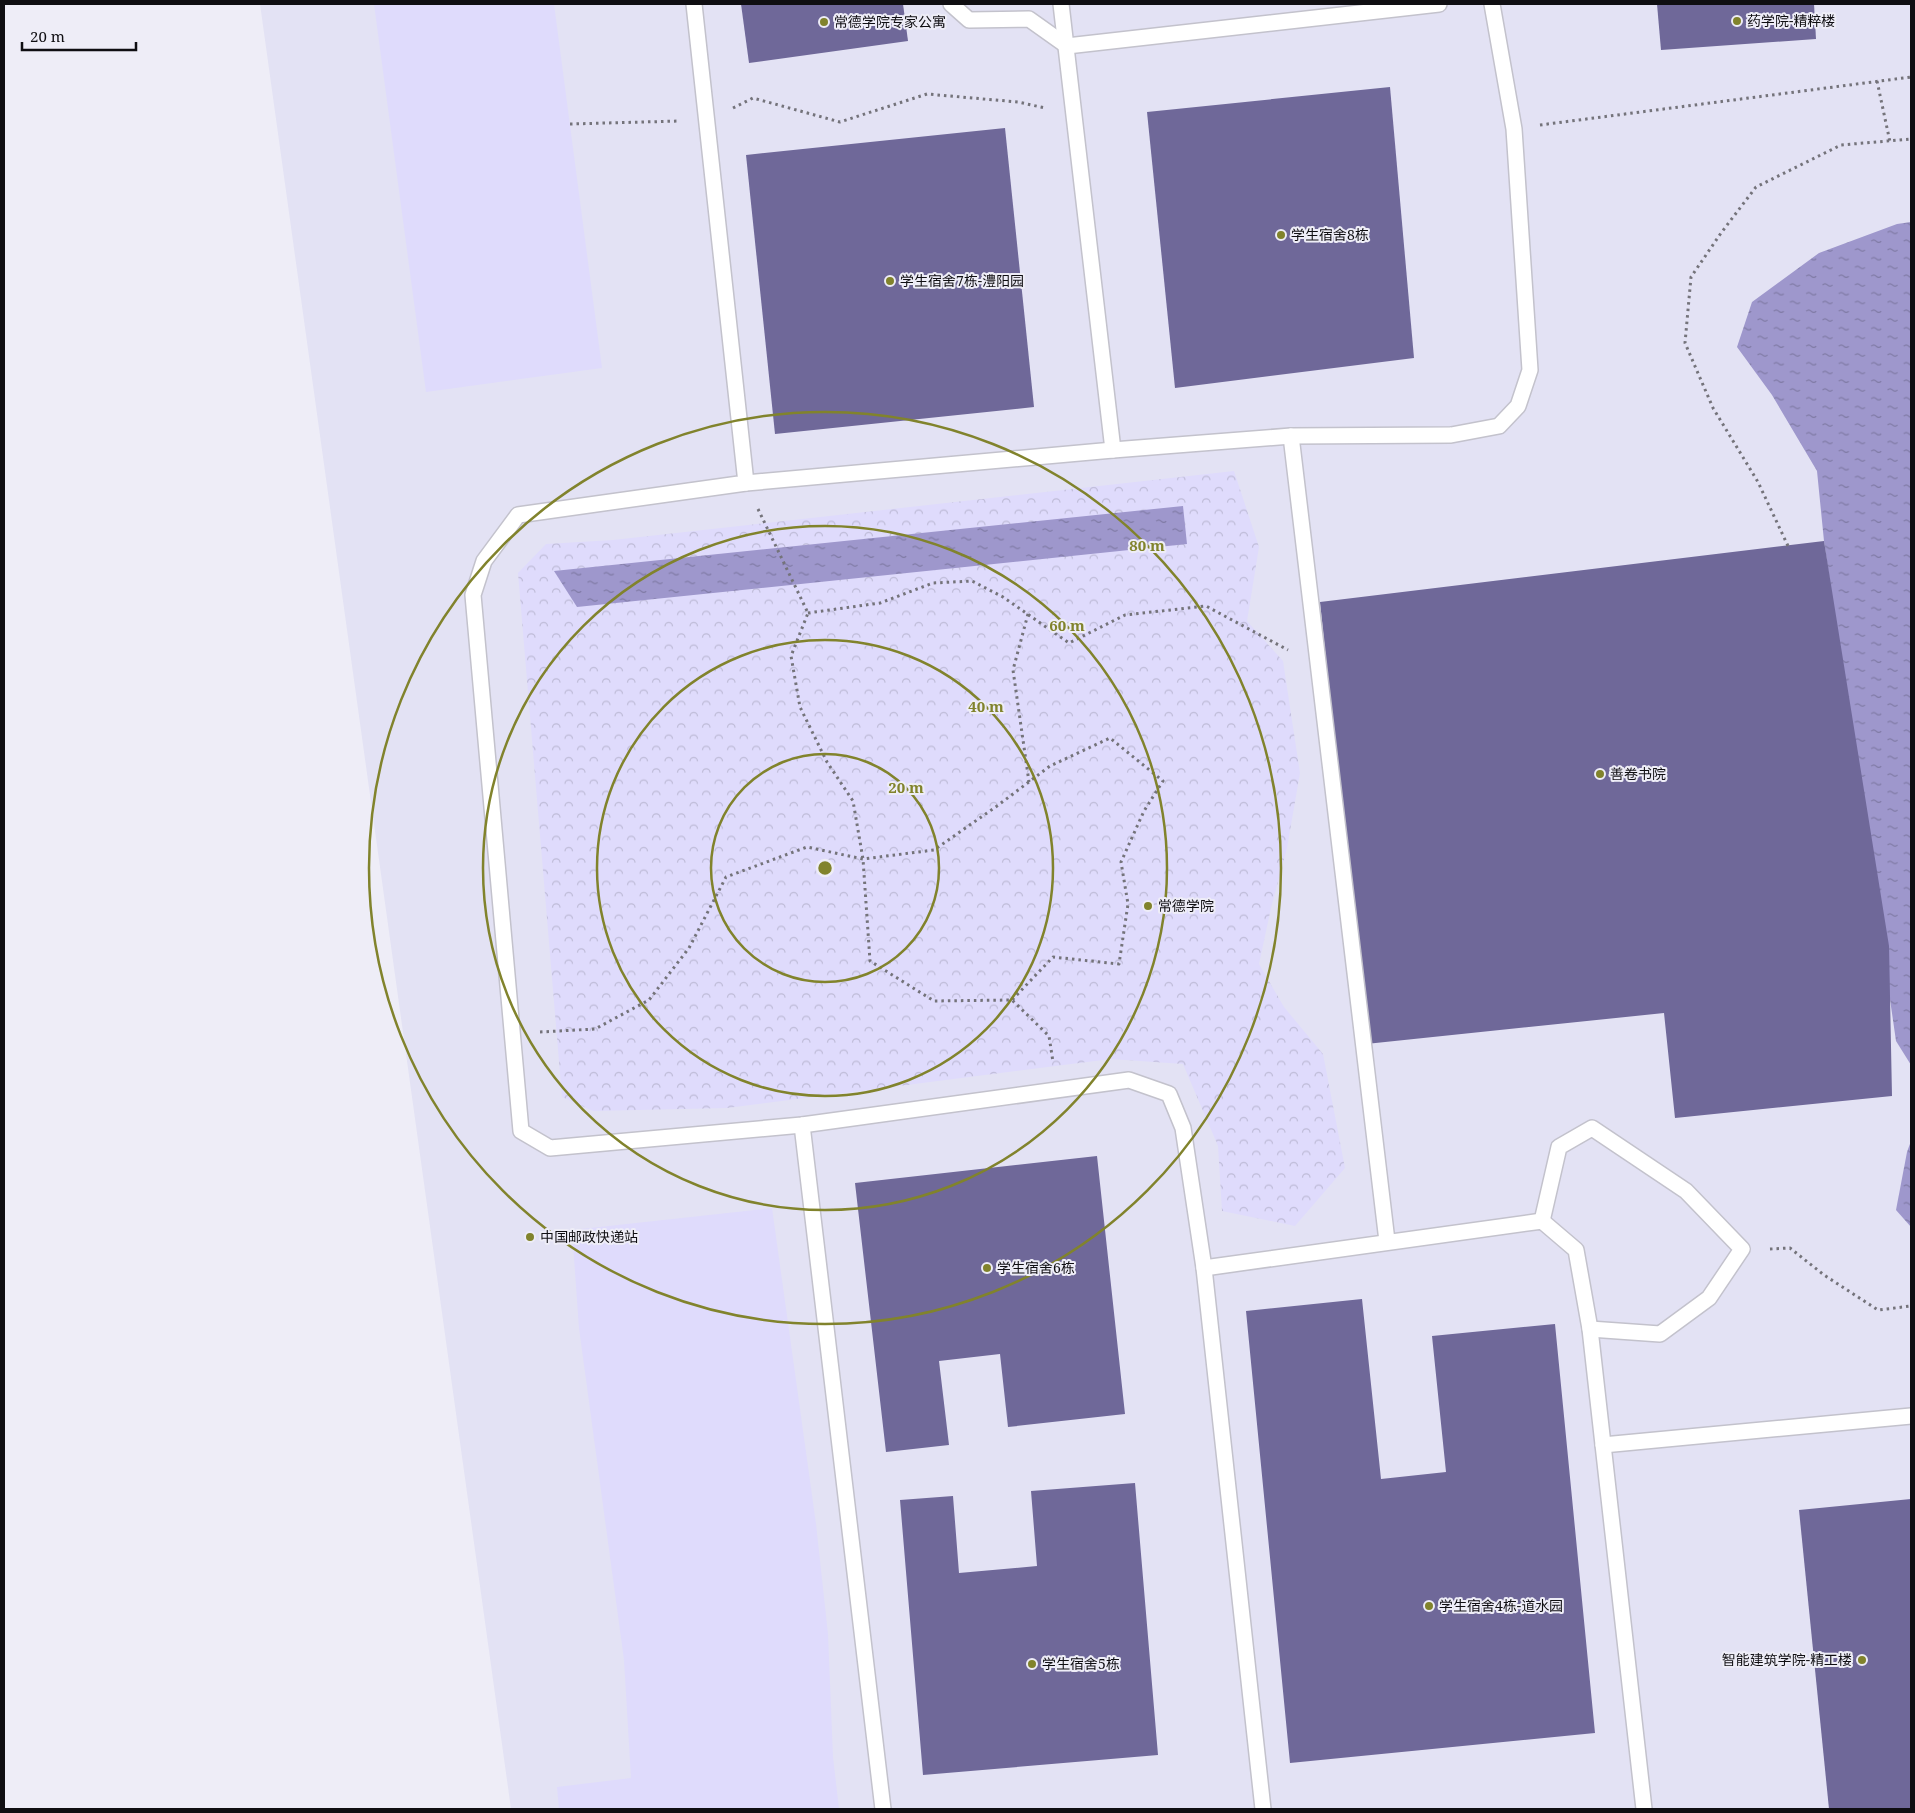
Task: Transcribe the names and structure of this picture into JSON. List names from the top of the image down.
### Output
{
  "places": [
    "药学院-精粹楼",
    "常德学院专家公寓",
    "学生宿舍8栋",
    "学生宿舍7栋-澧阳园",
    "善卷书院",
    "常德学院",
    "中国邮政快递站",
    "学生宿舍6栋",
    "学生宿舍4栋-道水园",
    "智能建筑学院-精工楼",
    "学生宿舍5栋"
  ],
  "scale_bar": "20 m",
  "rings": [
    "80 m",
    "60 m",
    "40 m",
    "20 m"
  ]
}
